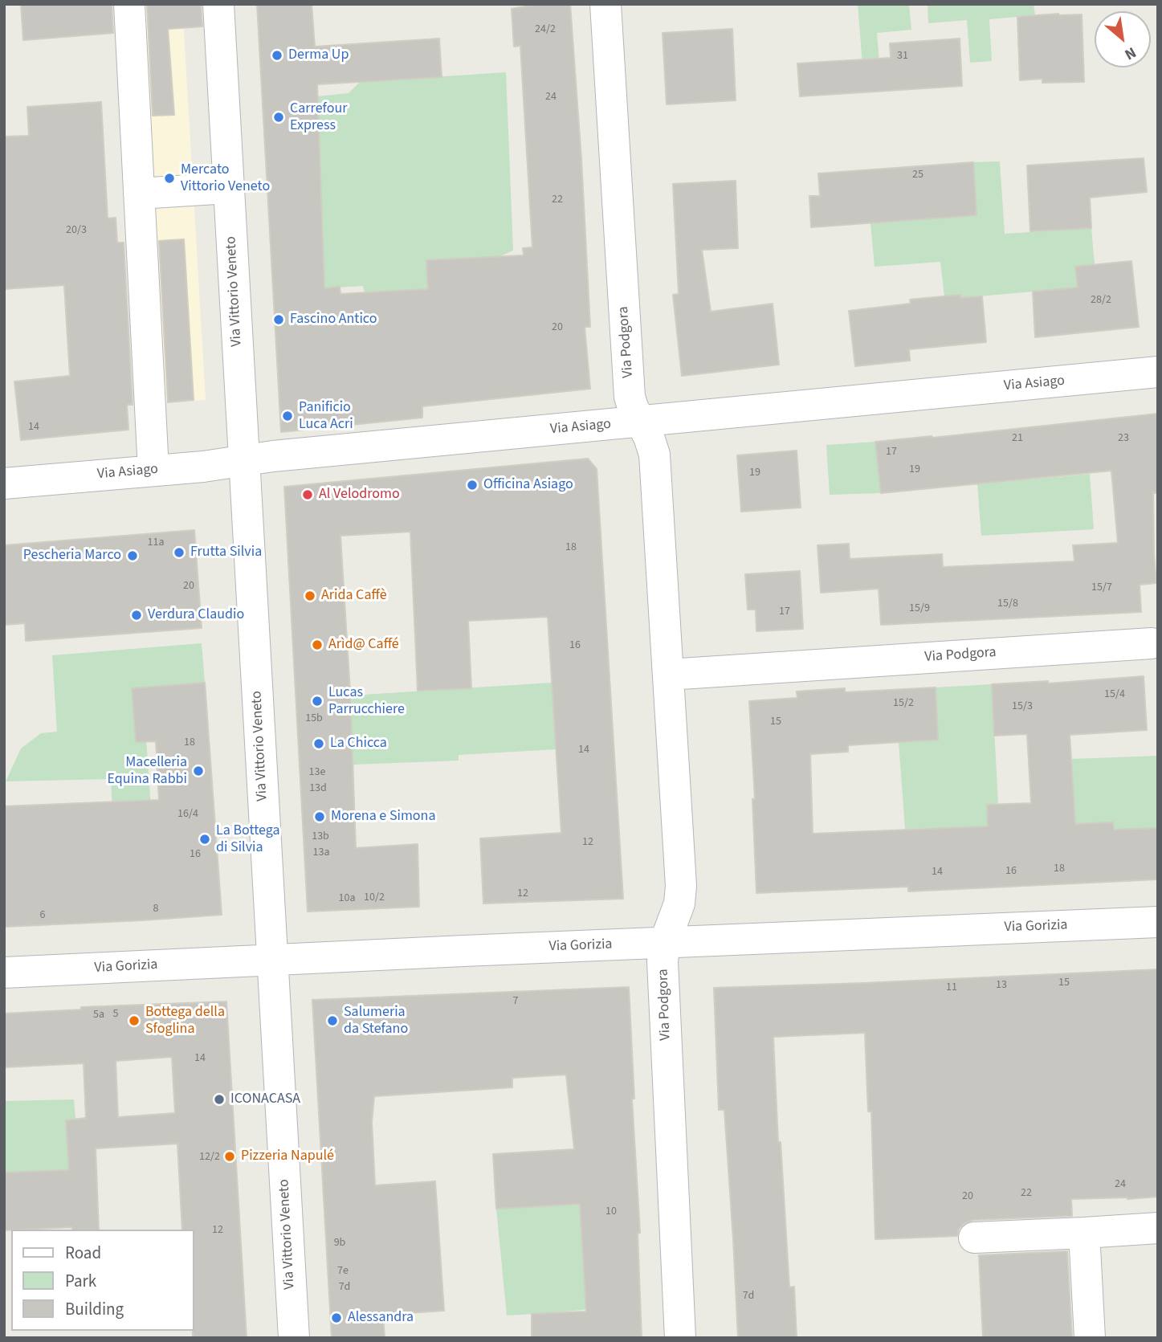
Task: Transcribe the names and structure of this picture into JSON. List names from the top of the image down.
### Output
{
  "streets": {
    "street": [
      "Via Vittorio Veneto",
      "Via Podgora",
      "Via Asiago",
      "Via Gorizia"
    ]
  },
  "crossings": [
    ["Via Vittorio Veneto", "Via Asiago"],
    ["Via Vittorio Veneto", "Via Gorizia"],
    ["Via Podgora", "Via Asiago"],
    ["Via Podgora", "Via Gorizia"]
  ],
  "places": [
    "Derma Up",
    "Carrefour Express",
    "Mercato Vittorio Veneto",
    "Fascino Antico",
    "Panificio Luca Acri",
    "Officina Asiago",
    "Al Velodromo",
    "Frutta Silvia",
    "Pescheria Marco",
    "Arida Caffè",
    "Verdura Claudio",
    "Arìd@ Caffé",
    "Lucas Parrucchiere",
    "La Chicca",
    "Macelleria Equina Rabbi",
    "Morena e Simona",
    "La Bottega di Silvia",
    "Bottega della Sfoglina",
    "Salumeria da Stefano",
    "ICONACASA",
    "Pizzeria Napulé",
    "Alessandra"
  ],
  "house_numbers": [
    "24/2",
    "31",
    "24",
    "25",
    "22",
    "20/3",
    "28/2",
    "20",
    "14",
    "21",
    "23",
    "17",
    "19",
    "19",
    "11a",
    "18",
    "20",
    "15/7",
    "15/8",
    "15/9",
    "17",
    "16",
    "15/4",
    "15/2",
    "15/3",
    "15b",
    "15",
    "18",
    "14",
    "13e",
    "13d",
    "16/4",
    "13b",
    "12",
    "13a",
    "16",
    "18",
    "16",
    "14",
    "12",
    "10/2",
    "10a",
    "8",
    "6",
    "15",
    "13",
    "11",
    "7",
    "5",
    "5a",
    "14",
    "12/2",
    "24",
    "22",
    "20",
    "10",
    "12",
    "9b",
    "7e",
    "7d",
    "7d"
  ],
  "legend": ["Road", "Park", "Building"],
  "north": "bottom right"
}
